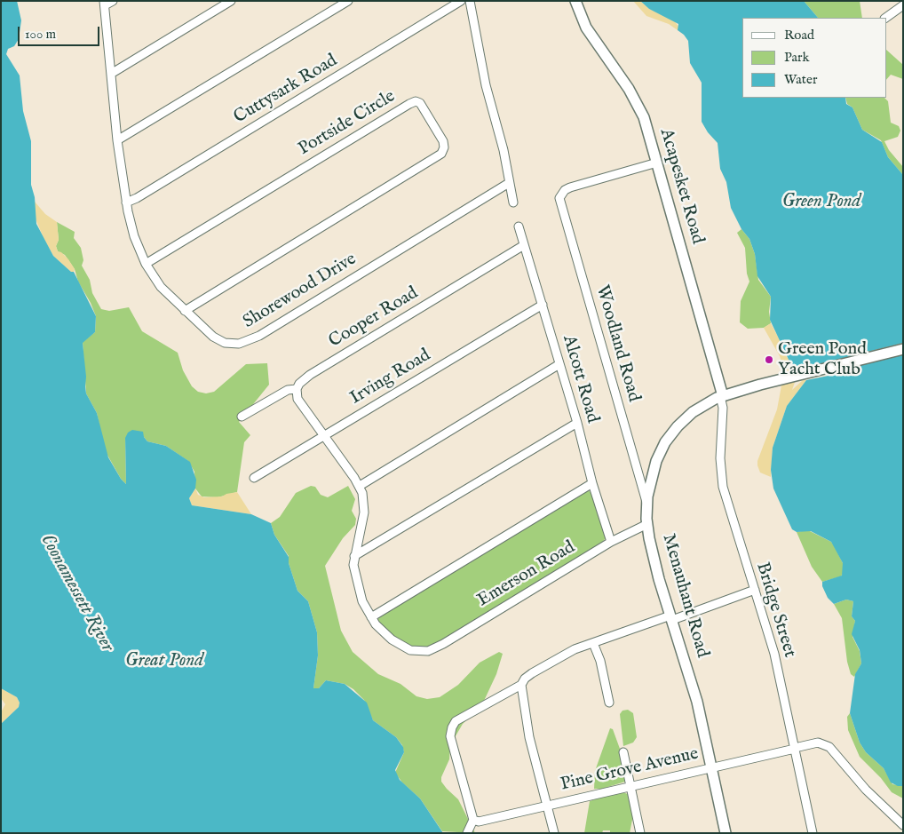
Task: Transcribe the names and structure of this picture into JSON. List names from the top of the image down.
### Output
{
  "streets": {
    "main road": ["Acapesket Road", "Menauhant Road"],
    "street": [
      "Cuttysark Road",
      "Portside Circle",
      "Shorewood Drive",
      "Cooper Road",
      "Woodland Road",
      "Irving Road",
      "Alcott Road",
      "Emerson Road",
      "Bridge Street",
      "Pine Grove Avenue"
    ]
  },
  "crossings": [
    ["Cuttysark Road", "Shorewood Drive"],
    ["Portside Circle", "Shorewood Drive"],
    ["Acapesket Road", "Woodland Road"],
    ["Acapesket Road", "Menauhant Road"],
    ["Acapesket Road", "Bridge Street"],
    ["Cooper Road", "Alcott Road"],
    ["Woodland Road", "Menauhant Road"],
    ["Irving Road", "Alcott Road"],
    ["Alcott Road", "Emerson Road"],
    ["Emerson Road", "Menauhant Road"],
    ["Menauhant Road", "Bridge Street"],
    ["Menauhant Road", "Pine Grove Avenue"],
    ["Bridge Street", "Pine Grove Avenue"]
  ],
  "water": ["Green Pond", "Coonamessett River", "Great Pond"],
  "places": ["Green Pond Yacht Club"],
  "legend": ["Road", "Park", "Water"],
  "scale_bar": "100 m"
}
